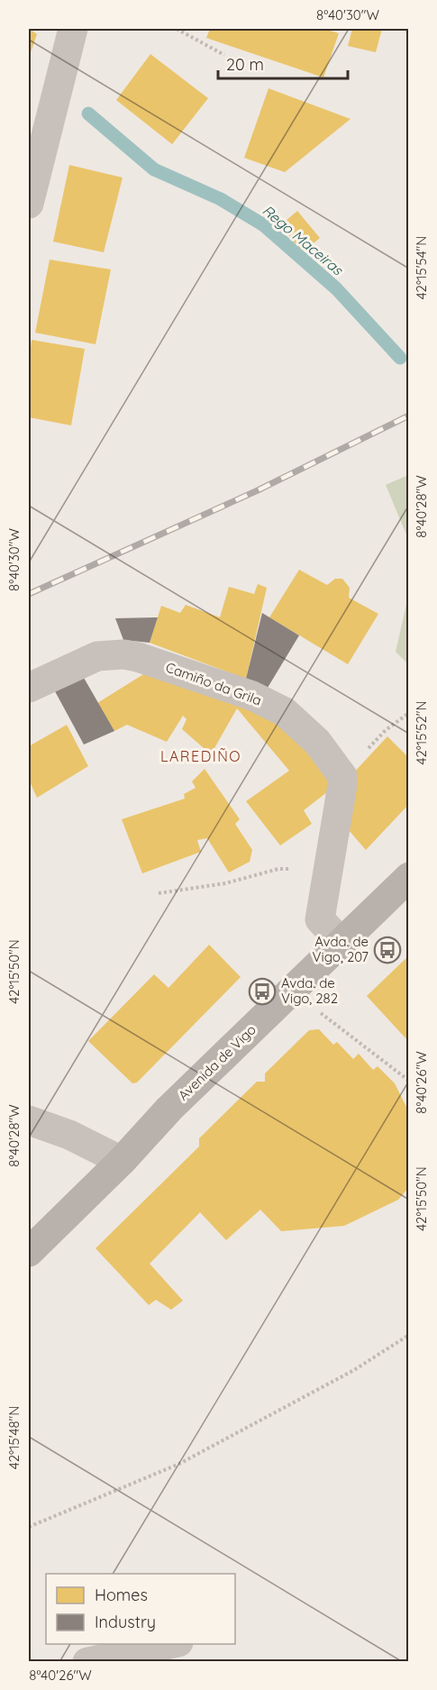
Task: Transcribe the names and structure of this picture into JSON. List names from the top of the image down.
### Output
{
  "streets": {
    "main road": ["Avenida de Vigo"],
    "street": ["Camiño da Grila"]
  },
  "districts": ["LAREDIÑO"],
  "water": ["Rego Maceiras"],
  "places": {
    "bus stop": ["Avda. de Vigo, 207", "Avda. de Vigo, 282"]
  },
  "legend": ["Homes", "Industry"],
  "scale_bar": "20 m",
  "coordinates": [
    "8°40'30\"W",
    "42°15'54\"N",
    "8°40'28\"W",
    "42°15'52\"N",
    "42°15'50\"N",
    "8°40'26\"W",
    "42°15'48\"N"
  ]
}
